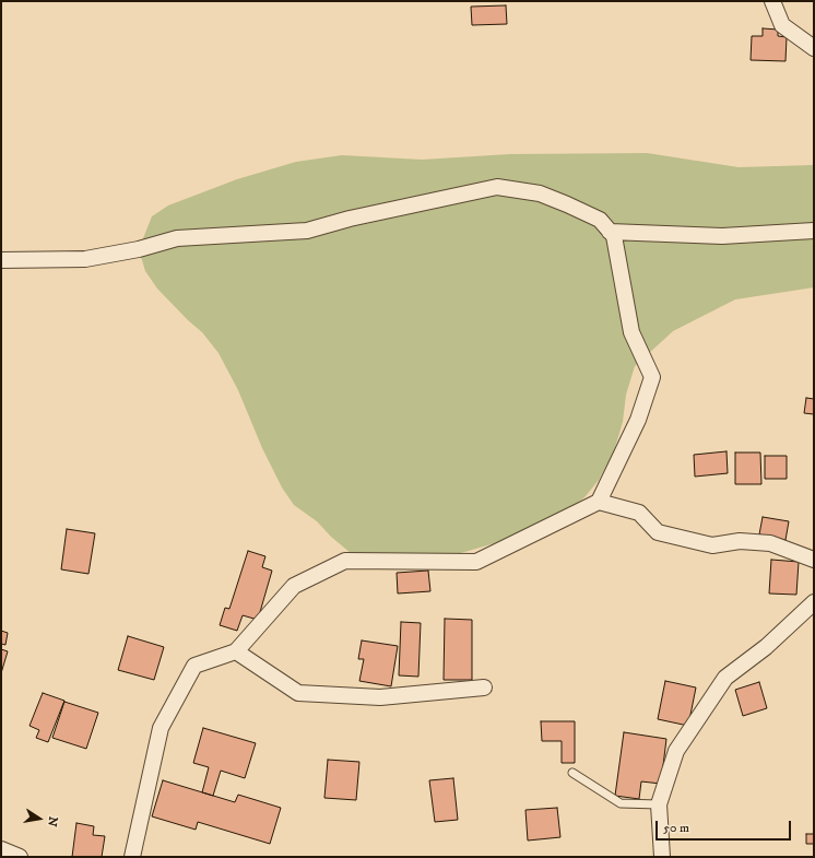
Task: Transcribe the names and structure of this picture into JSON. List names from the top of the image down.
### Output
{
  "scale_bar": "50 m",
  "north": "right"
}
